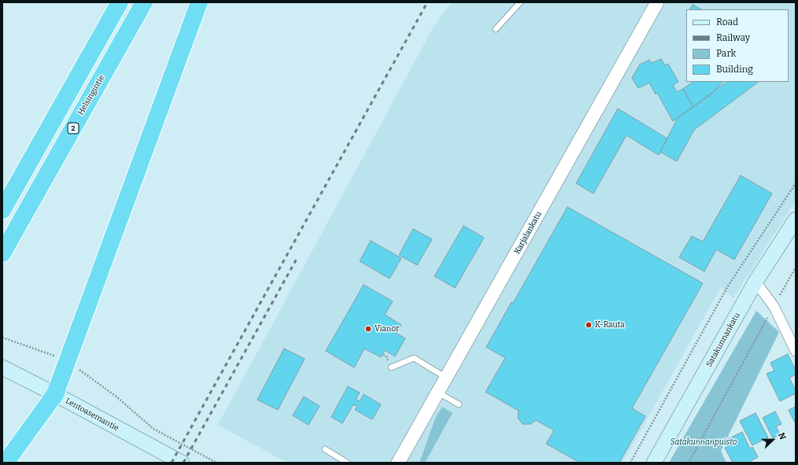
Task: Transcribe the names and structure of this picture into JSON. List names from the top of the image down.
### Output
{
  "streets": {
    "highway": ["Helsingintie", "2"],
    "main road": ["Satakunnankatu", "Lentoasemantie"],
    "street": ["Karjalankatu"]
  },
  "parks": ["Satakunnanpuisto"],
  "places": ["K-Rauta", "Vianor"],
  "legend": [
    "Road",
    "Railway",
    "Park",
    "Building"
  ],
  "north": "right"
}
